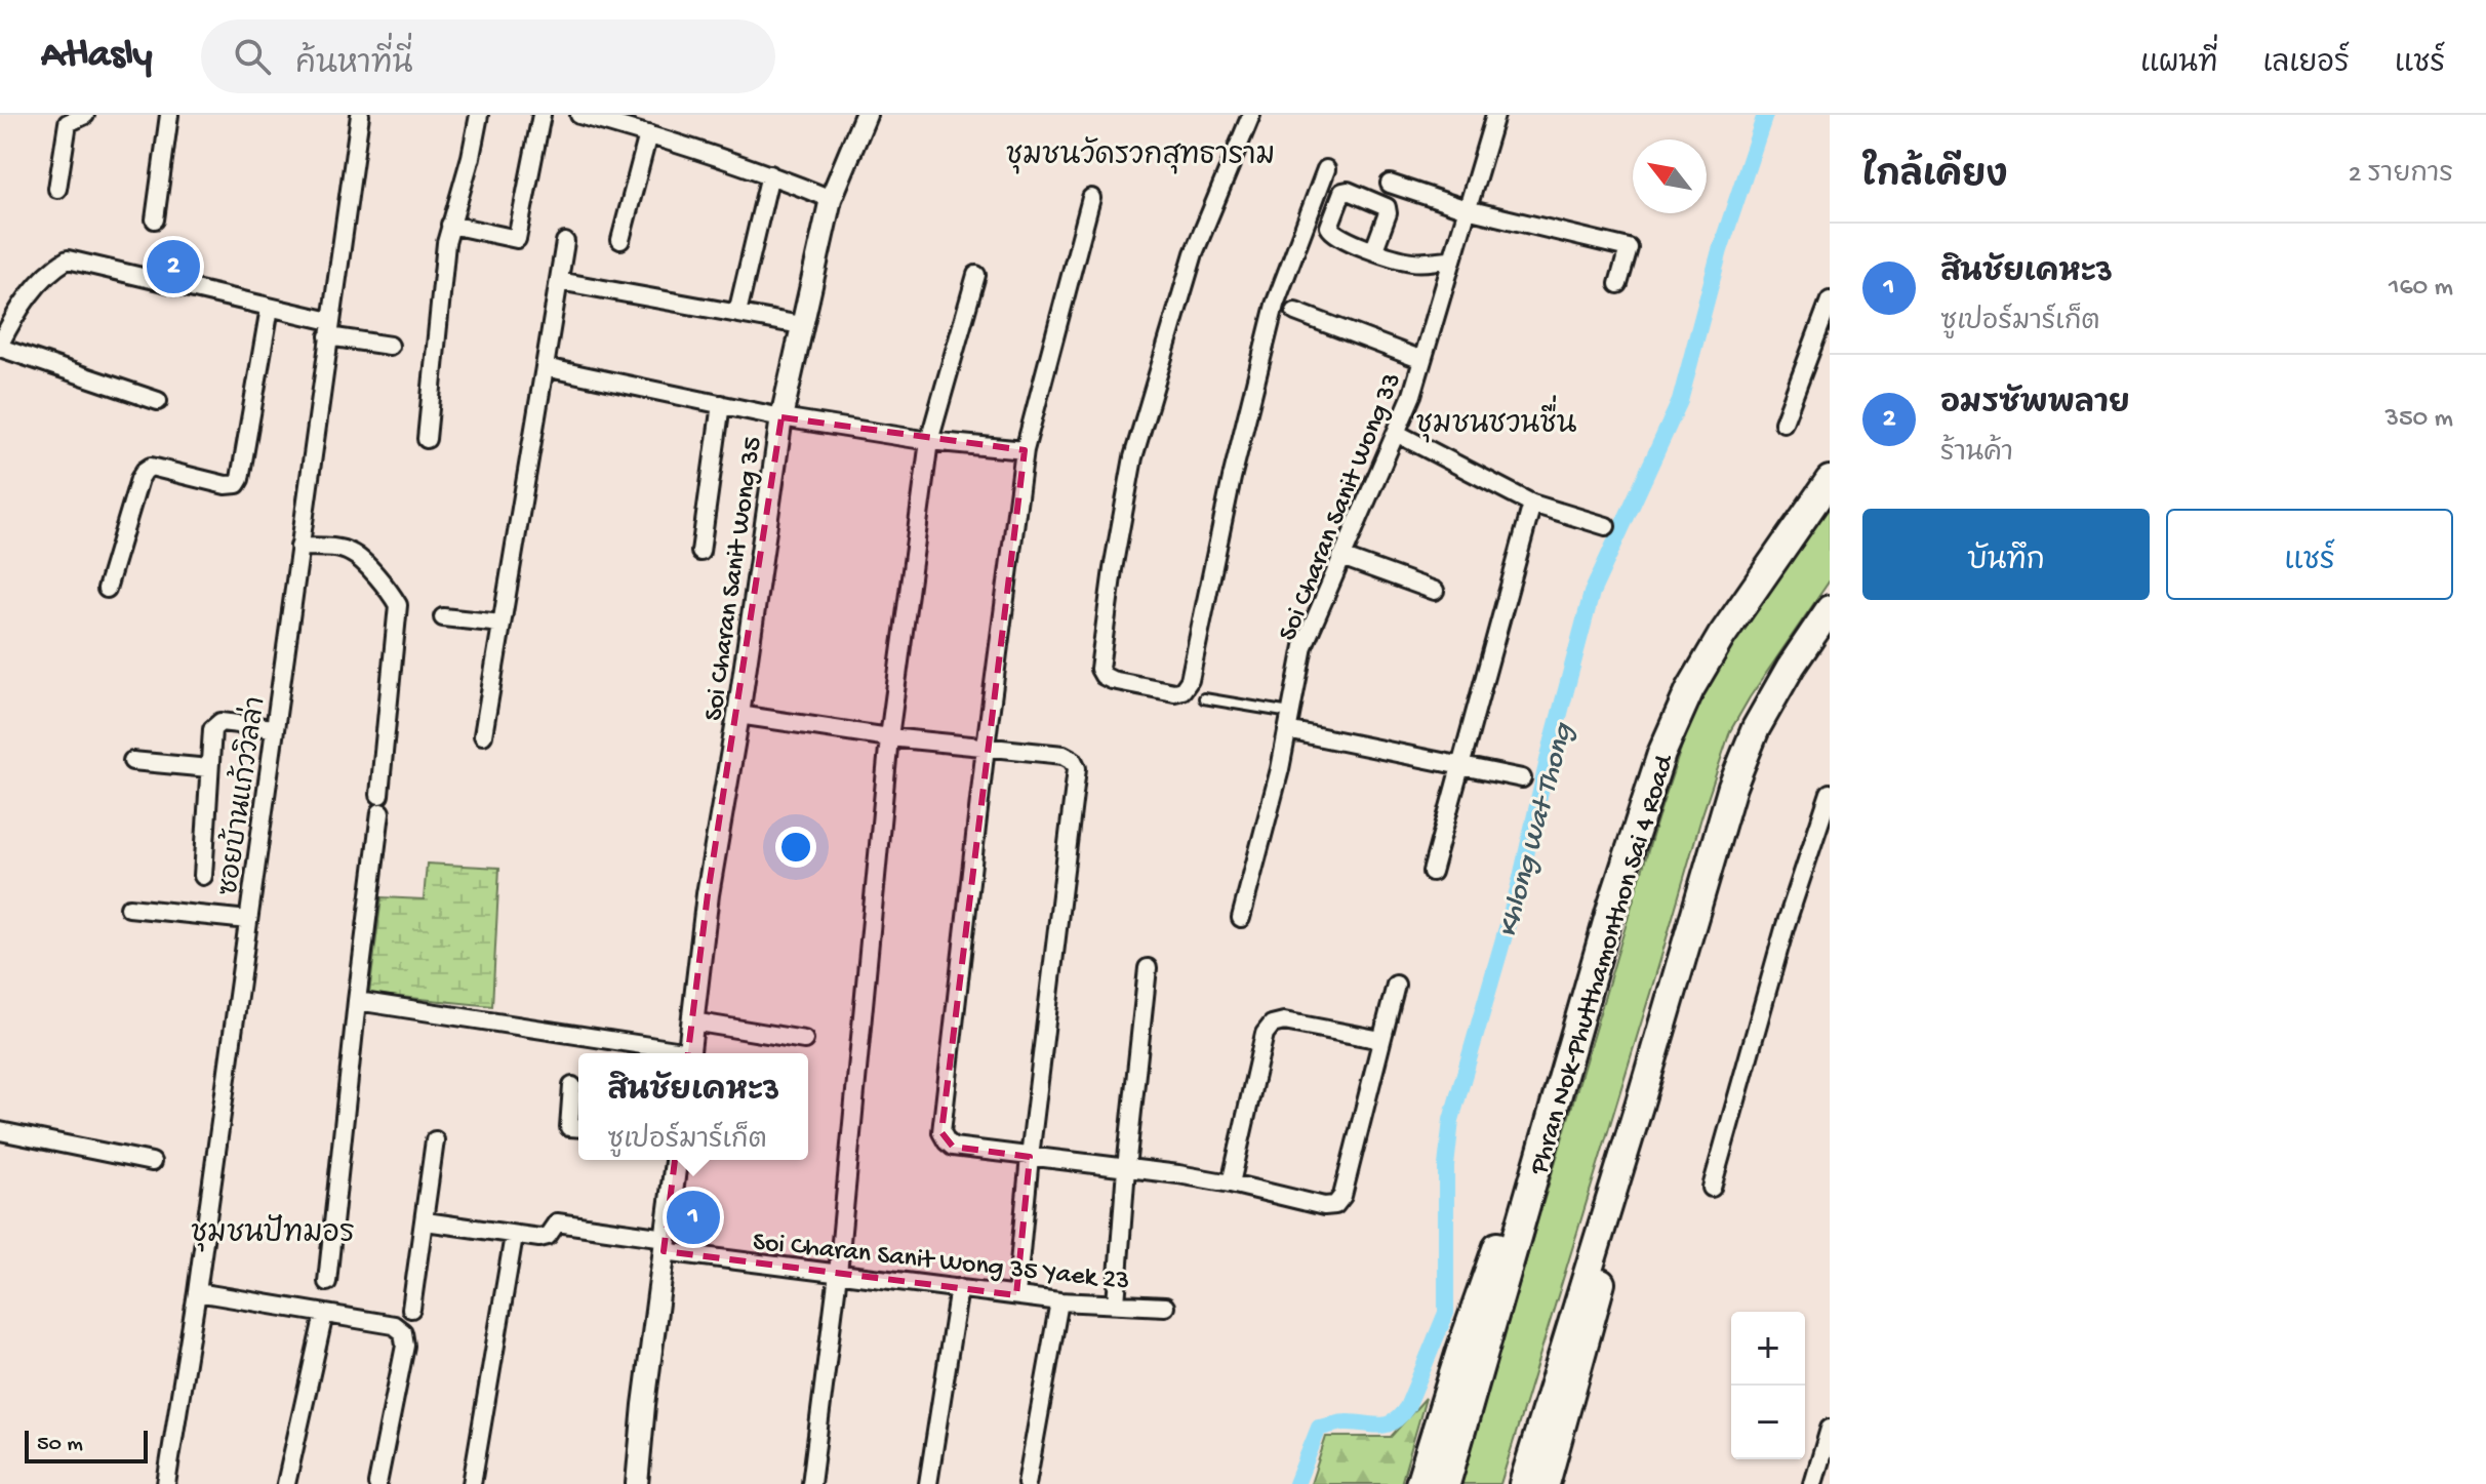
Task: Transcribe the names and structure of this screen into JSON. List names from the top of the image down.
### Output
{
  "streets": {
    "main road": ["Phran Nok-Phutthamonthon Sai 4 Road"],
    "street": [
      "Soi Charan Sanit Wong 33",
      "Soi Charan Sanit Wong 35",
      "ซอยบ้านแก้ววิลล่า",
      "Soi Charan Sanit Wong 35 Yaek 23"
    ]
  },
  "districts": ["ชุมชนวัดรวกสุทธาราม", "ชุมชนชวนชื่น", "ชุมชนปัทมอร"],
  "water": ["Khlong Wat Thong"],
  "scale_bar": "50 m",
  "north": "top left",
  "page": {
    "header": "Atlasly",
    "search": "ค้นหาที่นี่",
    "nav": ["แผนที่", "เลเยอร์", "แชร์"],
    "heading": ["ใกล้เคียง", "2 รายการ"],
    "list": [
      {
        "mark": "1",
        "name": "สินชัยเคหะ3",
        "note": "ซูเปอร์มาร์เก็ต",
        "value": "160 m"
      },
      {
        "mark": "2",
        "name": "อมรซัพพลาย",
        "note": "ร้านค้า",
        "value": "350 m"
      }
    ],
    "pins": ["2", "1"],
    "buttons": ["บันทึก", "แชร์"],
    "popup": ["สินชัยเคหะ3", "ซูเปอร์มาร์เก็ต"],
    "map_buttons": ["+", "−"],
    "scale": "50 m"
  }
}
